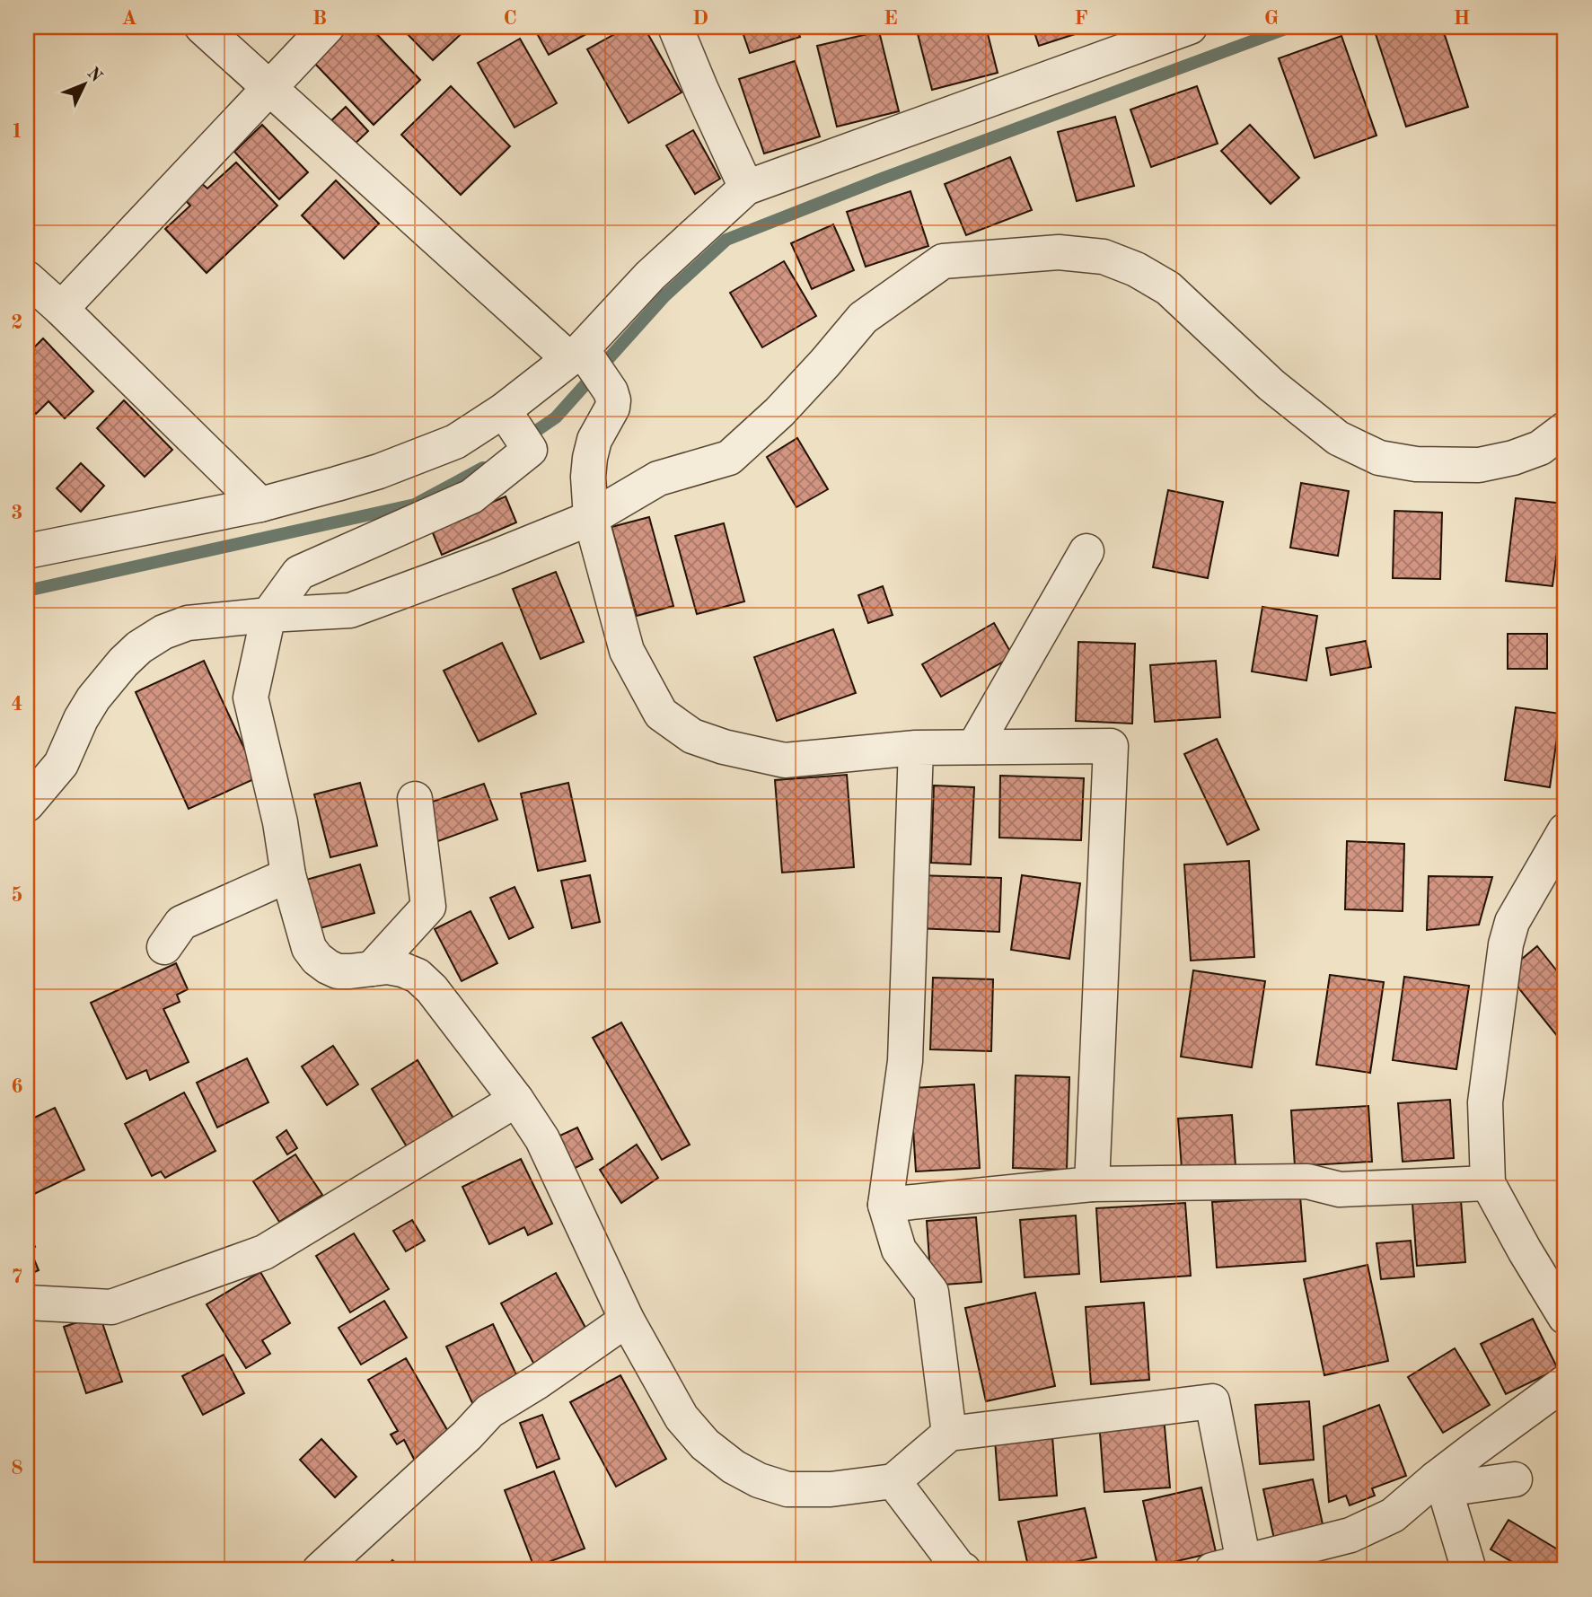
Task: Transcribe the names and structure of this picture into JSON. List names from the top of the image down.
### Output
{
  "north": "top right",
  "grid": {
    "columns": [
      "A",
      "B",
      "C",
      "D",
      "E",
      "F",
      "G",
      "H"
    ],
    "rows": [
      "1",
      "2",
      "3",
      "4",
      "5",
      "6",
      "7",
      "8"
    ]
  }
}
